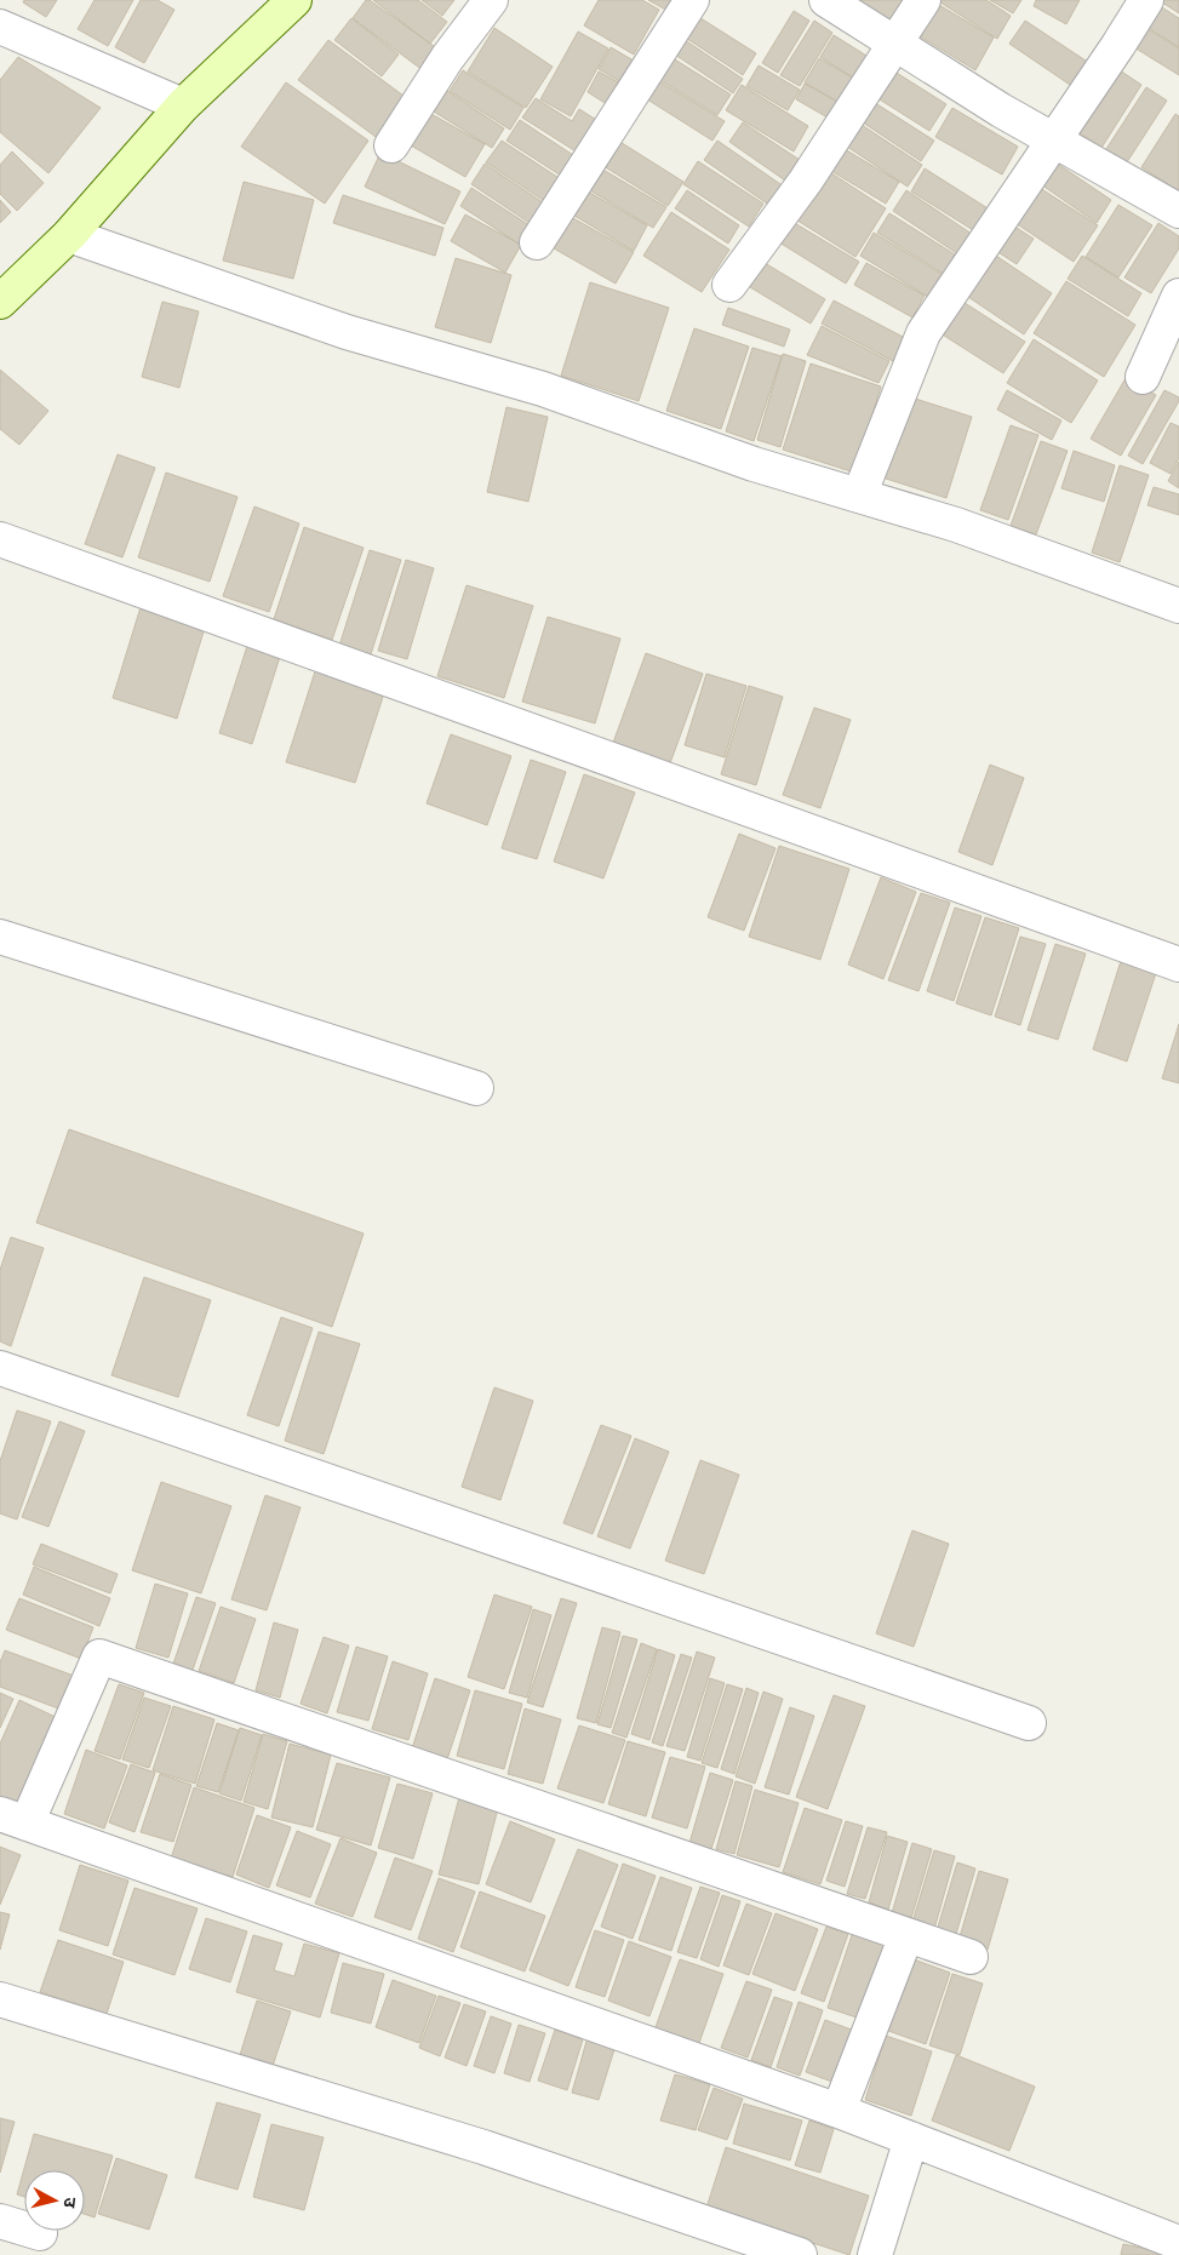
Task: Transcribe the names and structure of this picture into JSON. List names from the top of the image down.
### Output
{
  "north": "right"
}
